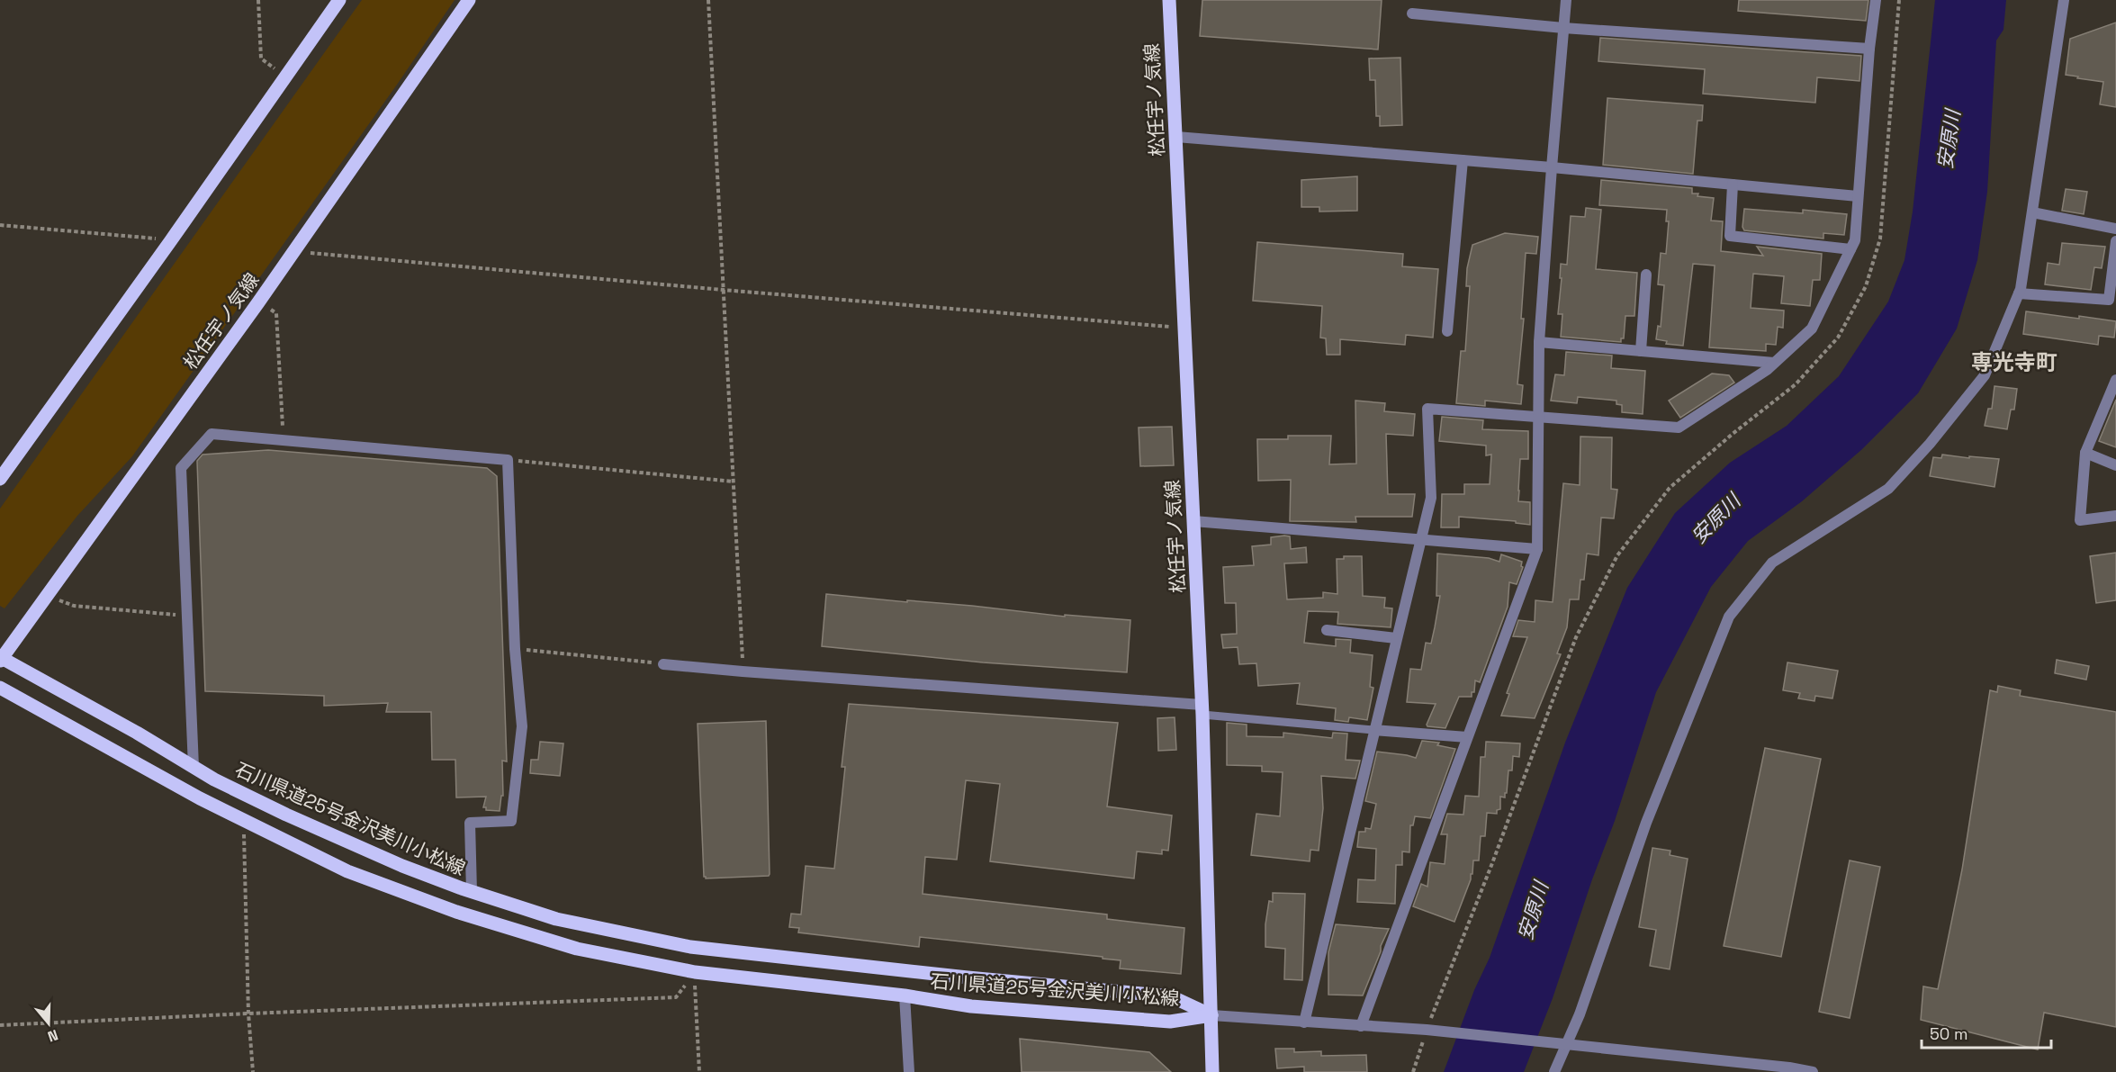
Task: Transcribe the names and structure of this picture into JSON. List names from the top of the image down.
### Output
{
  "streets": {
    "main road": ["松任宇ノ気線", "石川県道25号金沢美川小松線"]
  },
  "crossings": [
    ["松任宇ノ気線", "石川県道25号金沢美川小松線"]
  ],
  "districts": ["専光寺町"],
  "water": ["安原川"],
  "scale_bar": "50 m",
  "north": "bottom"
}
